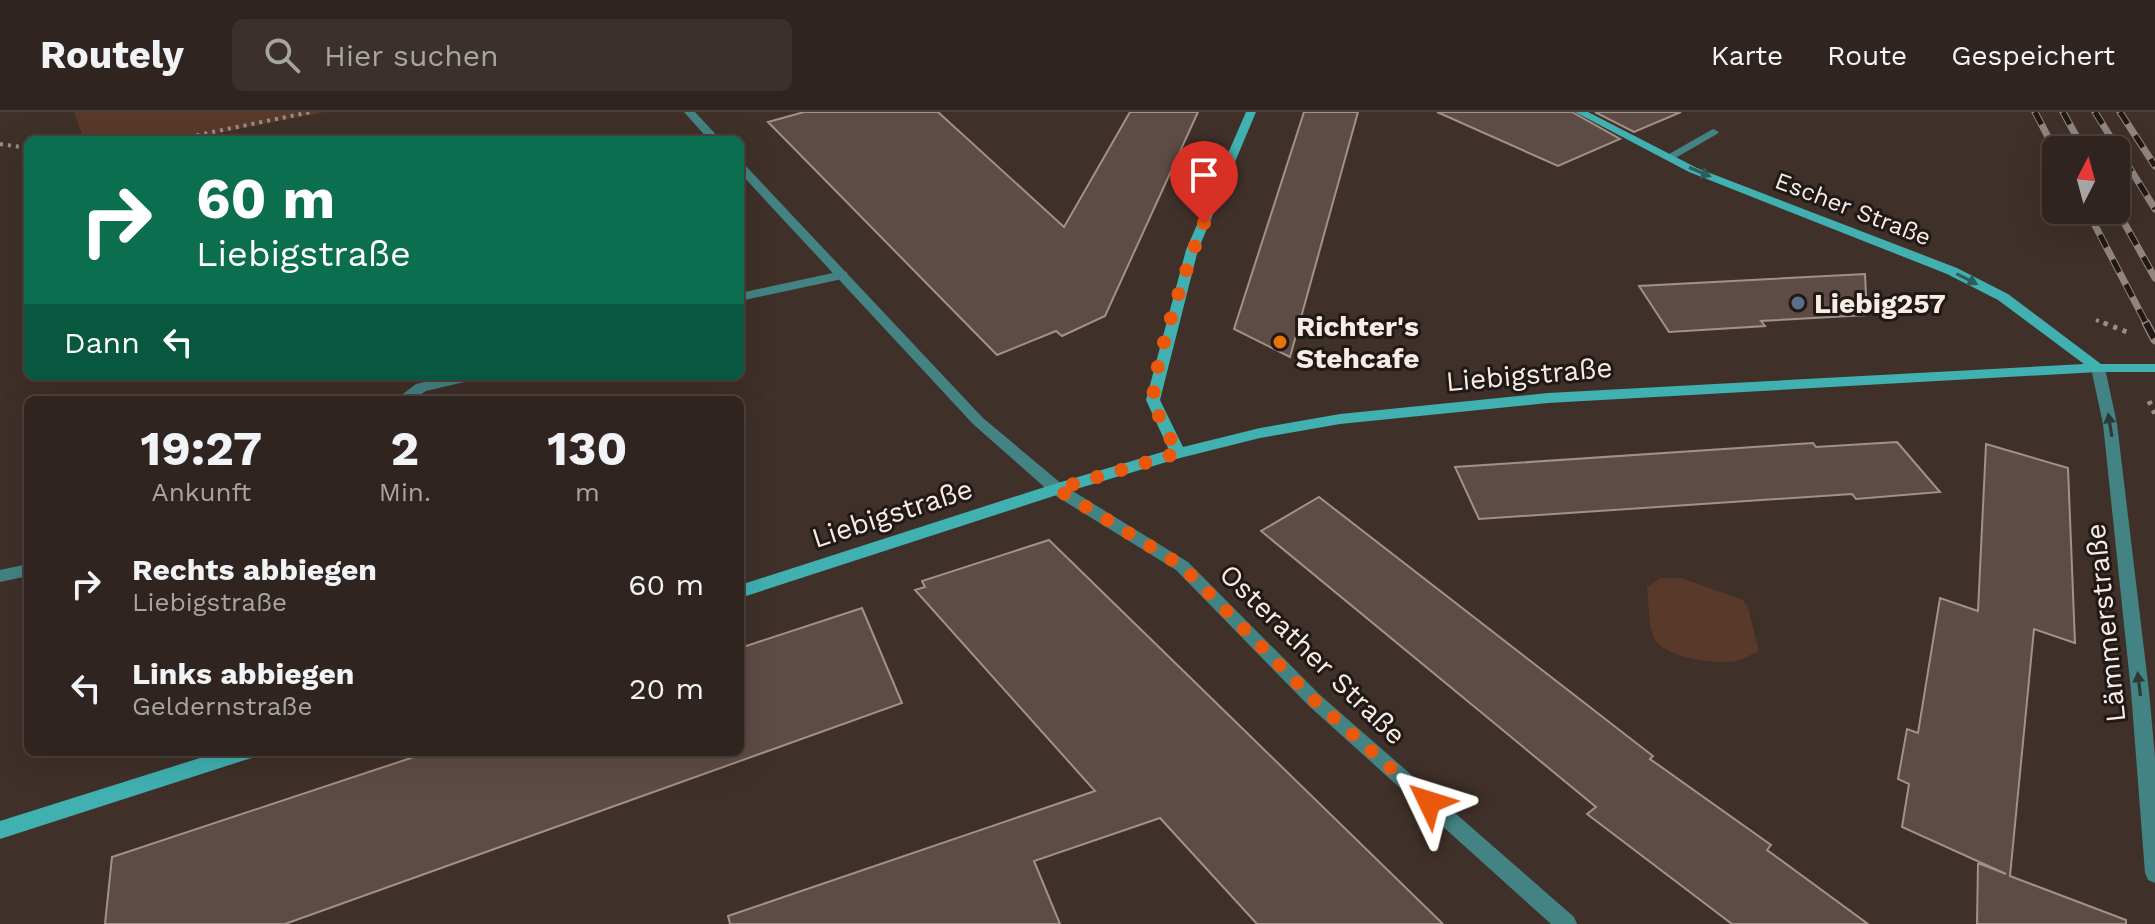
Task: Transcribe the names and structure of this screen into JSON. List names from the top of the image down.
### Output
{
  "streets": {
    "street": [
      "Escher Straße",
      "Liebigstraße",
      "Lämmerstraße",
      "Osterather Straße"
    ]
  },
  "crossings": [
    ["Escher Straße", "Liebigstraße"],
    ["Escher Straße", "Lämmerstraße"],
    ["Liebigstraße", "Lämmerstraße"],
    ["Liebigstraße", "Osterather Straße"]
  ],
  "one_way": ["Escher Straße", "Lämmerstraße"],
  "places": ["Liebig257", "Richter's Stehcafe"],
  "north": "top",
  "page": {
    "header": "Routely",
    "search": "Hier suchen",
    "nav": ["Karte", "Route", "Gespeichert"],
    "turn": ["60 m", "Liebigstraße"],
    "then": "Dann",
    "eta": [
      "19:27",
      "Ankunft",
      "2",
      "Min.",
      "130",
      "m"
    ],
    "list": [
      {
        "name": "Rechts abbiegen",
        "note": "Liebigstraße",
        "value": "60 m"
      },
      {
        "name": "Links abbiegen",
        "note": "Geldernstraße",
        "value": "20 m"
      }
    ]
  }
}
